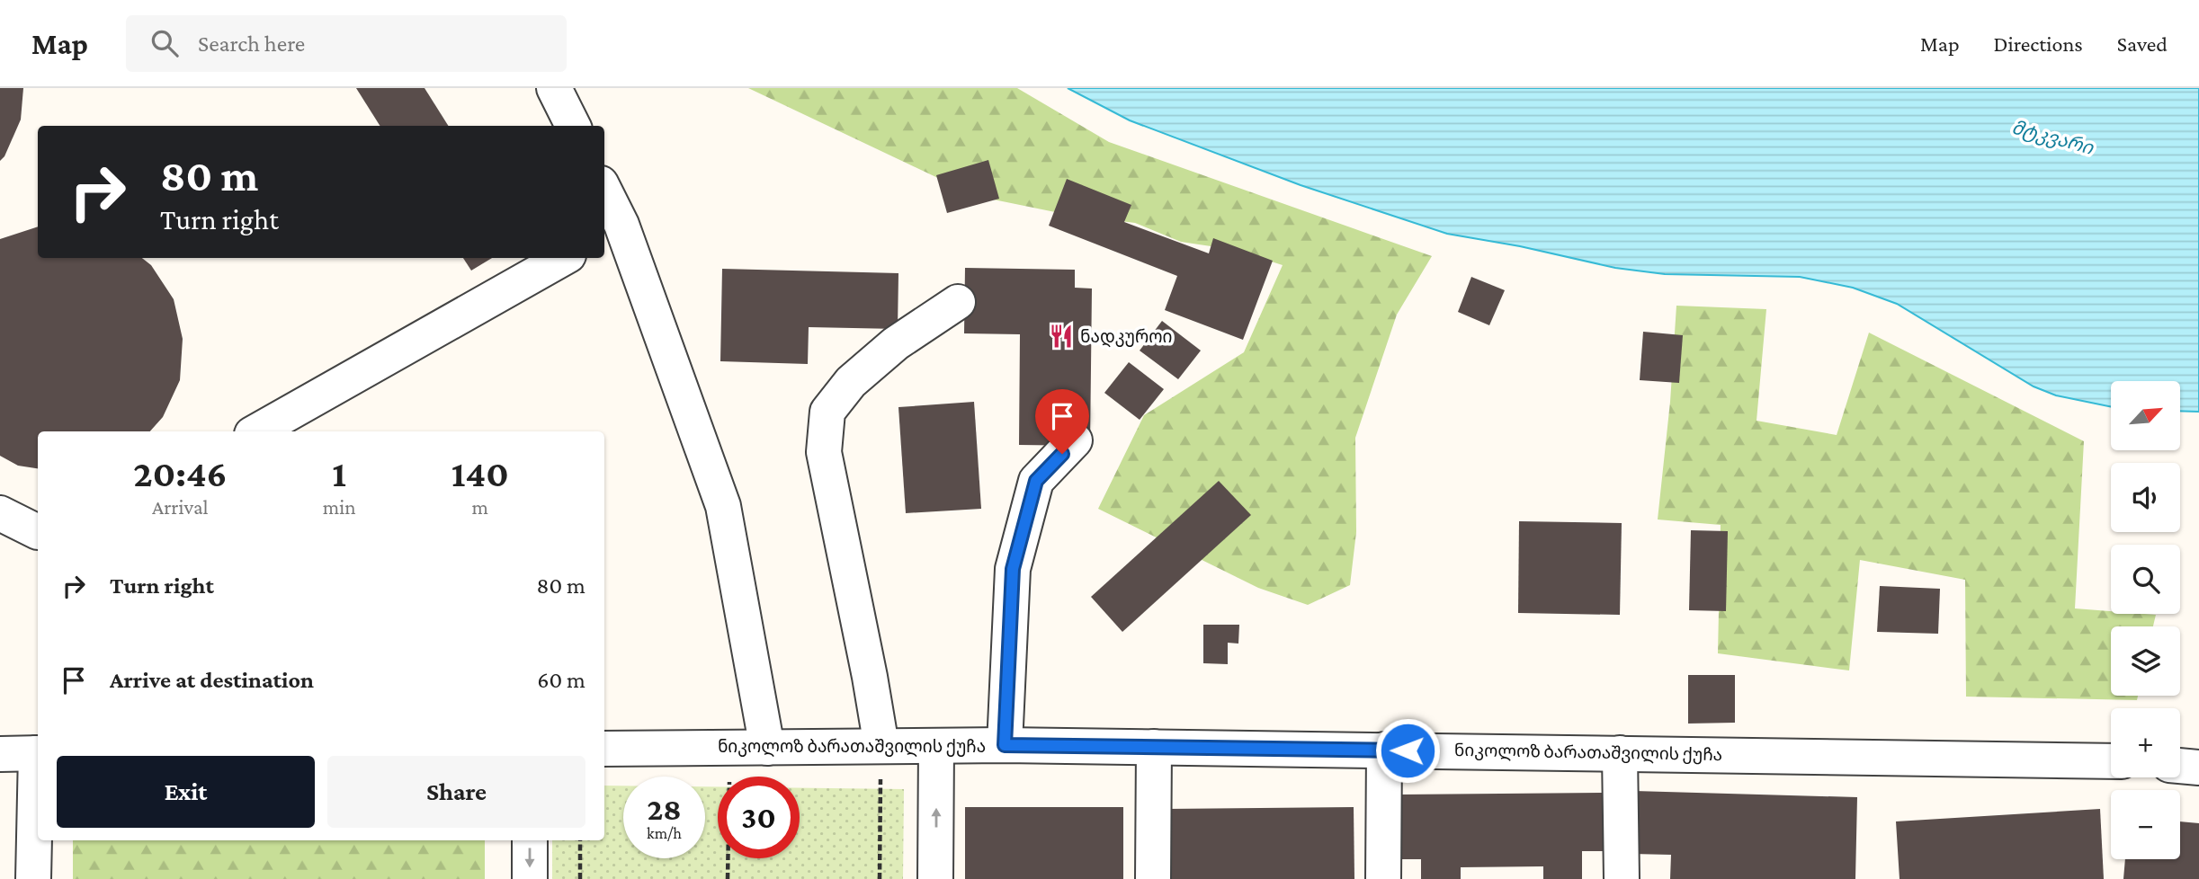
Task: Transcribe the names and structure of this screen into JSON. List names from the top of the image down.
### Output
{
  "streets": {
    "street": ["ნიკოლოზ ბარათაშვილის ქუჩა"]
  },
  "water": ["მტკვარი"],
  "places": {
    "restaurant": ["ნადკუროი"]
  },
  "north": "top right",
  "page": {
    "header": "Map",
    "search": "Search here",
    "nav": ["Map", "Directions", "Saved"],
    "turn": ["80 m", "Turn right"],
    "map_buttons": ["+", "−"],
    "eta": [
      "20:46",
      "Arrival",
      "1",
      "min",
      "140",
      "m"
    ],
    "list": [
      {
        "name": "Turn right",
        "value": "80 m"
      },
      {
        "name": "Arrive at destination",
        "value": "60 m"
      }
    ],
    "buttons": ["Exit", "Share"],
    "speed": "28 km/h",
    "limit": "30"
  }
}
